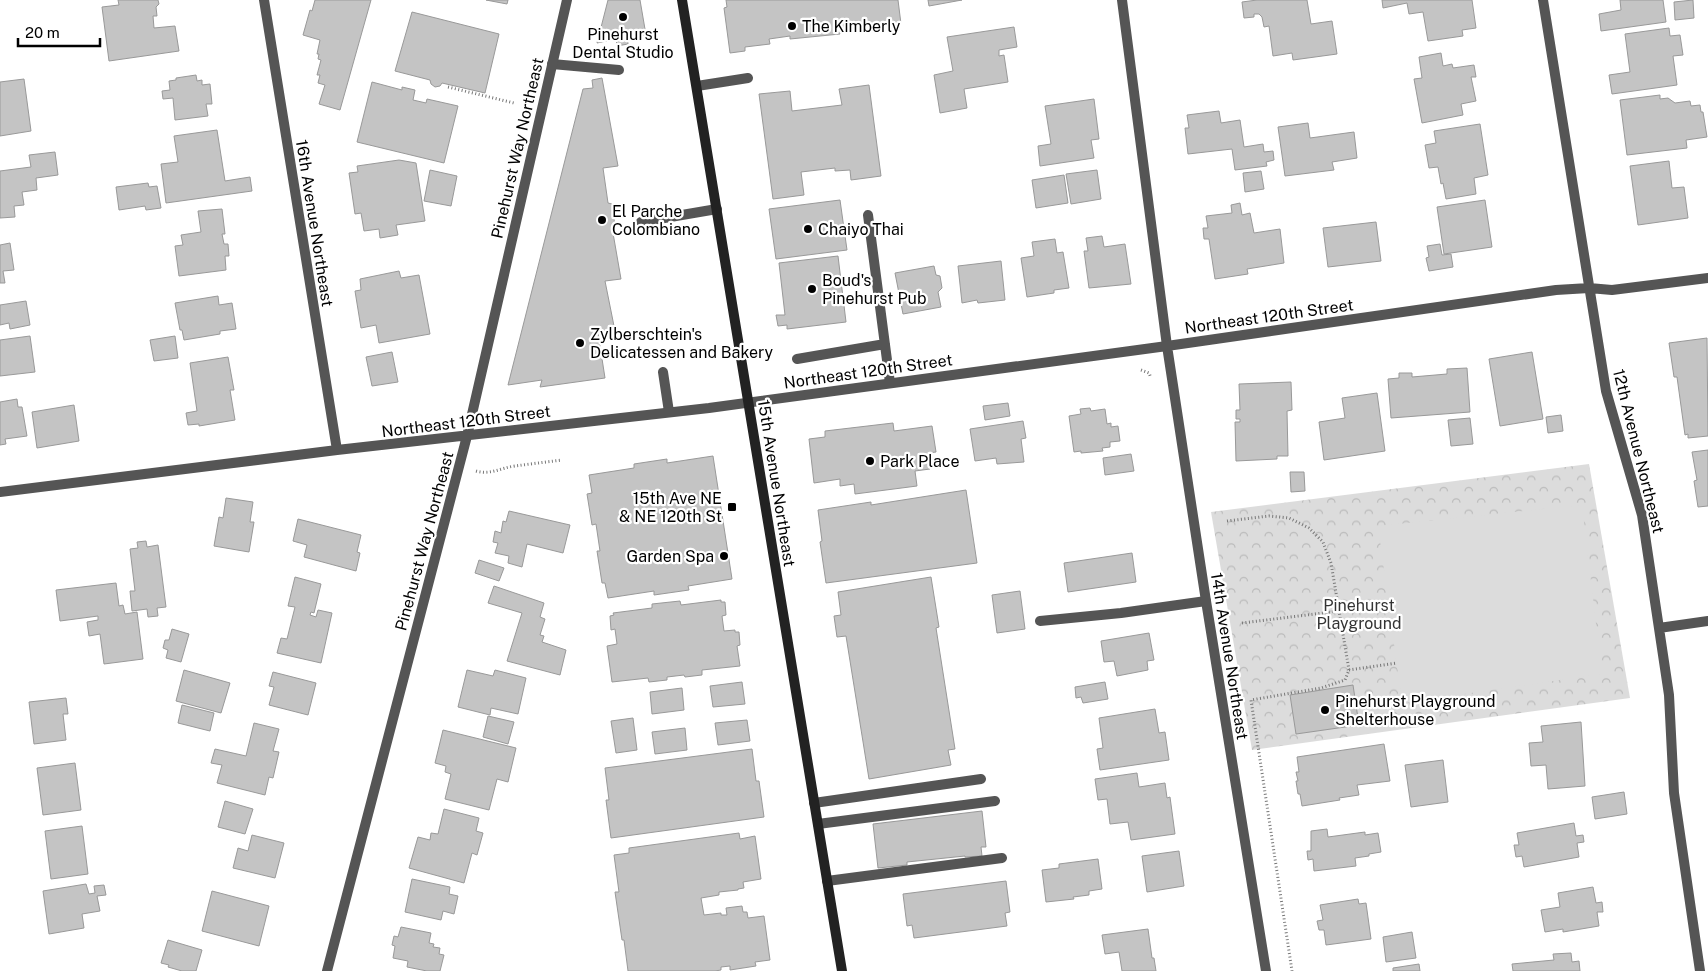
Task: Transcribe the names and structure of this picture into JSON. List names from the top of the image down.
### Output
{
  "streets": {
    "main road": ["15th Avenue Northeast"],
    "street": [
      "Pinehurst Way Northeast",
      "16th Avenue Northeast",
      "Northeast 120th Street",
      "12th Avenue Northeast",
      "14th Avenue Northeast"
    ]
  },
  "crossings": [
    ["Pinehurst Way Northeast", "Northeast 120th Street"],
    ["16th Avenue Northeast", "Northeast 120th Street"],
    ["Northeast 120th Street", "12th Avenue Northeast"],
    ["Northeast 120th Street", "15th Avenue Northeast"],
    ["Northeast 120th Street", "14th Avenue Northeast"]
  ],
  "parks": ["Pinehurst Playground"],
  "places": {
    "other": [
      "Pinehurst Dental Studio",
      "The Kimberly",
      "El Parche Colombiano",
      "Chaiyo Thai",
      "Boud's Pinehurst Pub",
      "Zylberschtein's Delicatessen and Bakery",
      "Park Place",
      "Garden Spa",
      "Pinehurst Playground Shelterhouse"
    ],
    "transit": ["15th Ave NE & NE 120th St"]
  },
  "scale_bar": "20 m"
}
